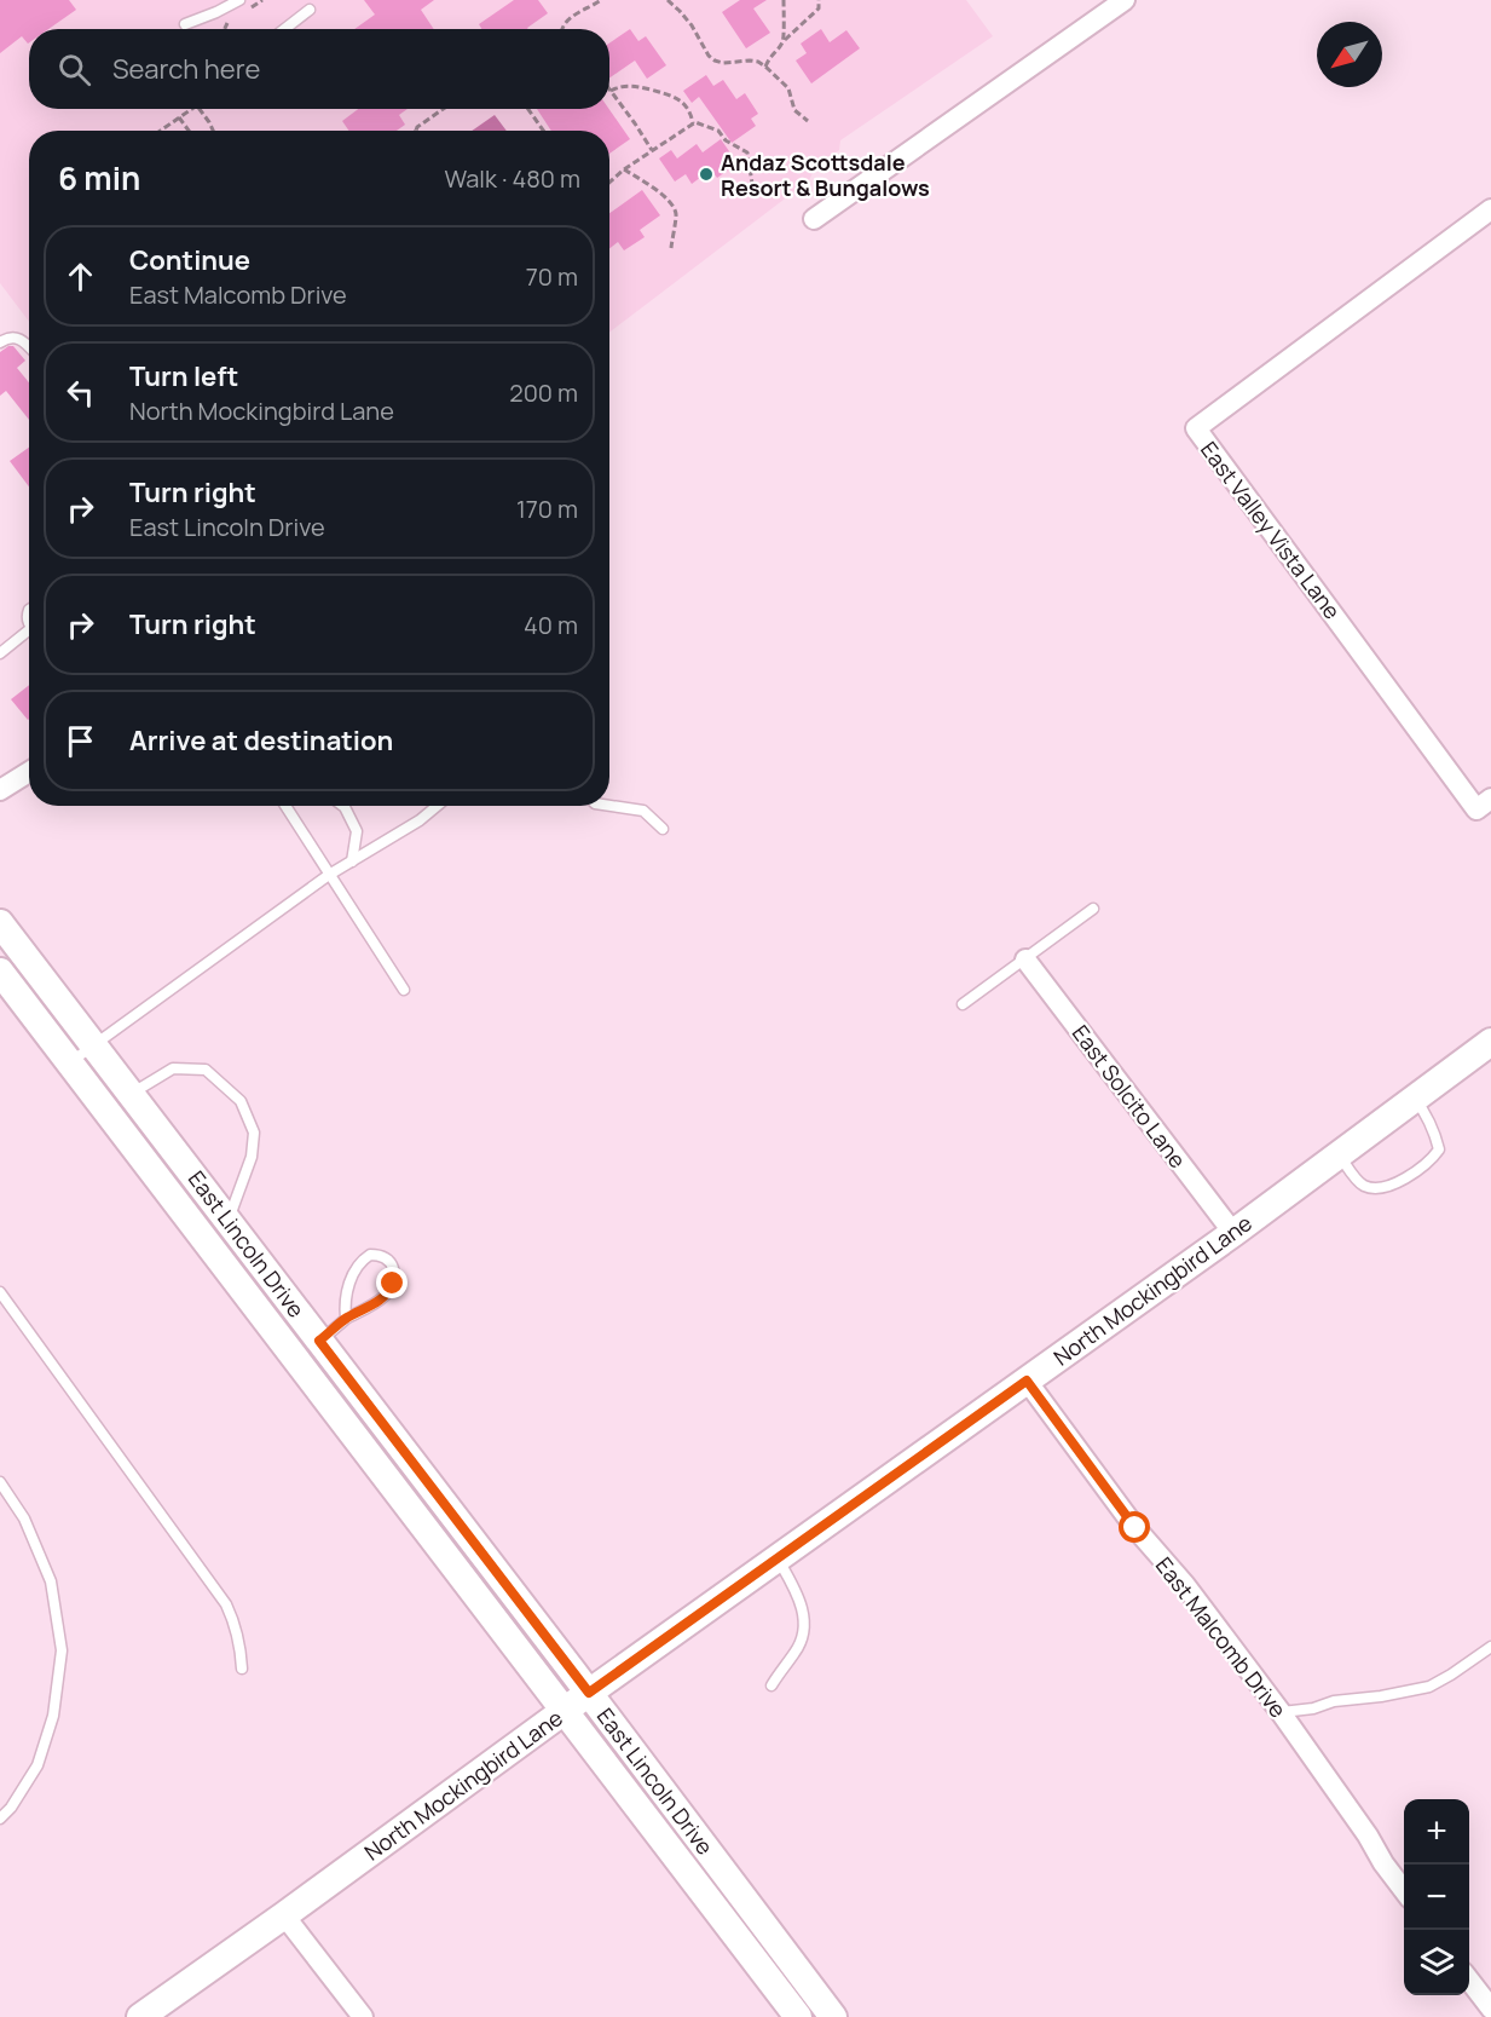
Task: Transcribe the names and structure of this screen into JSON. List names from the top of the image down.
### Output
{
  "streets": {
    "main road": ["East Lincoln Drive", "North Mockingbird Lane"],
    "street": ["East Valley Vista Lane", "East Solcito Lane", "East Malcomb Drive"]
  },
  "crossings": [
    ["East Solcito Lane", "North Mockingbird Lane"],
    ["East Lincoln Drive", "North Mockingbird Lane"],
    ["North Mockingbird Lane", "East Malcomb Drive"]
  ],
  "places": ["Andaz Scottsdale Resort & Bungalows"],
  "north": "bottom left",
  "page": {
    "search": "Search here",
    "heading": ["6 min", "Walk · 480 m"],
    "list": [
      ["Continue", "East Malcomb Drive", "70 m"],
      ["Turn left", "North Mockingbird Lane", "200 m"],
      ["Turn right", "East Lincoln Drive", "170 m"],
      ["Turn right", "40 m"],
      "Arrive at destination"
    ],
    "map_buttons": ["+", "−"]
  }
}
